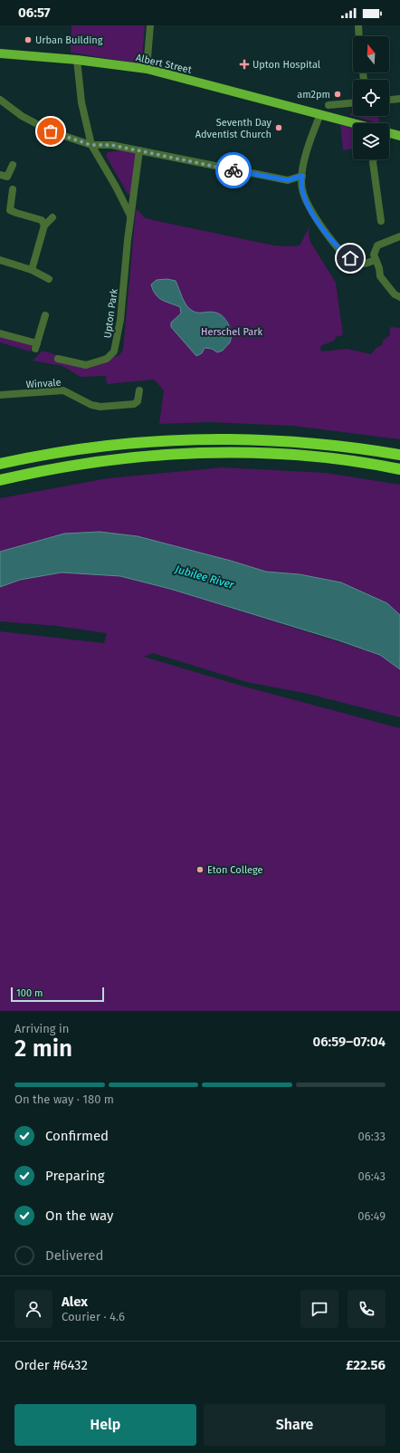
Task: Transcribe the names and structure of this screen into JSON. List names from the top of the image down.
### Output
{
  "streets": {
    "main road": ["Albert Street"],
    "street": ["Upton Park", "Winvale"]
  },
  "water": ["Jubilee River"],
  "parks": ["Herschel Park"],
  "places": {
    "other": [
      "Urban Building",
      "am2pm",
      "Seventh Day Adventist Church",
      "Eton College"
    ],
    "health": ["Upton Hospital"]
  },
  "scale_bar": "100 m",
  "north": "top",
  "page": {
    "status": "06:57",
    "scale": "100 m",
    "heading": ["2 min", "Arriving in", "06:59–07:04"],
    "panel": [
      "Alex",
      "Courier · 4.6",
      "Order #6432",
      "£22.56"
    ],
    "bar": "On the way · 180 m",
    "list": [
      ["Confirmed", "06:33"],
      ["Preparing", "06:43"],
      ["On the way", "06:49"],
      "Delivered"
    ],
    "buttons": ["Help", "Share"]
  }
}
